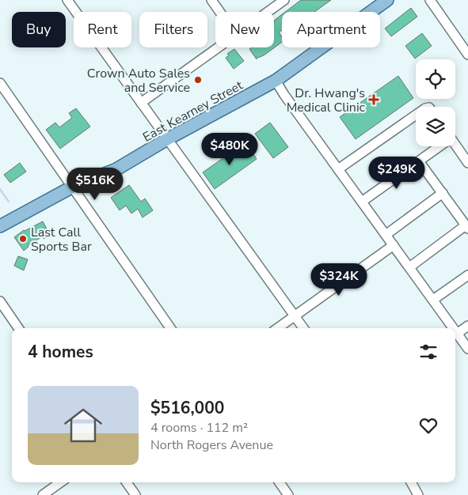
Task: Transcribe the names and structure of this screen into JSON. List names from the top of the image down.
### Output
{
  "streets": {
    "main road": ["East Kearney Street"]
  },
  "places": {
    "other": ["Crown Auto Sales and Service", "Last Call Sports Bar"],
    "health": ["Dr. Hwang's Medical Clinic"]
  },
  "page": {
    "chip": [
      "Buy",
      "Rent",
      "Filters",
      "New",
      "Apartment"
    ],
    "price": [
      "$480K",
      "$249K",
      "$516K",
      "$324K"
    ],
    "heading": "4 homes",
    "list": [
      {
        "name": "$516,000",
        "note": "4 rooms · 112 m² · North Rogers Avenue"
      }
    ]
  }
}
